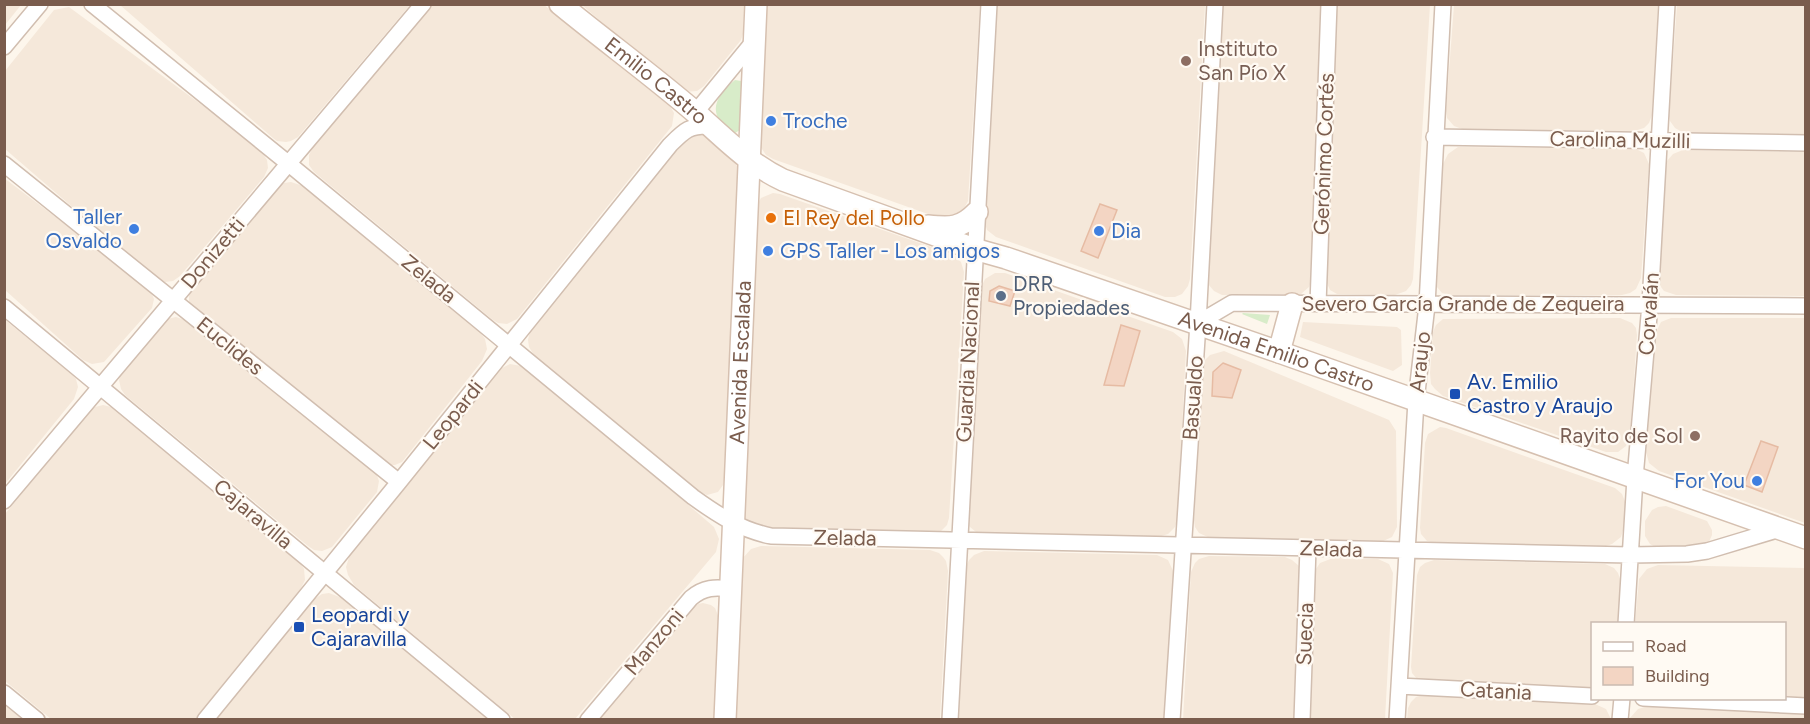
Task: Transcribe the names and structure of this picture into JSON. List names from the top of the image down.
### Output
{
  "streets": {
    "main road": ["Emilio Castro", "Avenida Emilio Castro", "Avenida Escalada"],
    "street": [
      "Carolina Muzilli",
      "Gerónimo Cortés",
      "Donizetti",
      "Zelada",
      "Severo García Grande de Zequeira",
      "Corvalán",
      "Euclides",
      "Guardia Nacional",
      "Araujo",
      "Basualdo",
      "Leopardi",
      "Cajaravilla",
      "Suecia",
      "Manzoni",
      "Catania"
    ]
  },
  "crossings": [
    ["Emilio Castro", "Avenida Emilio Castro"],
    ["Emilio Castro", "Avenida Escalada"],
    ["Emilio Castro", "Leopardi"],
    ["Carolina Muzilli", "Corvalán"],
    ["Carolina Muzilli", "Araujo"],
    ["Gerónimo Cortés", "Severo García Grande de Zequeira"],
    ["Donizetti", "Zelada"],
    ["Donizetti", "Euclides"],
    ["Donizetti", "Cajaravilla"],
    ["Zelada", "Corvalán"],
    ["Zelada", "Avenida Emilio Castro"],
    ["Zelada", "Avenida Escalada"],
    ["Zelada", "Guardia Nacional"],
    ["Zelada", "Araujo"],
    ["Zelada", "Basualdo"],
    ["Zelada", "Leopardi"],
    ["Zelada", "Suecia"],
    ["Severo García Grande de Zequeira", "Corvalán"],
    ["Severo García Grande de Zequeira", "Avenida Emilio Castro"],
    ["Severo García Grande de Zequeira", "Araujo"],
    ["Severo García Grande de Zequeira", "Basualdo"],
    ["Corvalán", "Avenida Emilio Castro"],
    ["Euclides", "Leopardi"],
    ["Avenida Emilio Castro", "Avenida Escalada"],
    ["Avenida Emilio Castro", "Guardia Nacional"],
    ["Avenida Emilio Castro", "Araujo"],
    ["Avenida Emilio Castro", "Basualdo"],
    ["Avenida Escalada", "Manzoni"],
    ["Araujo", "Catania"],
    ["Leopardi", "Cajaravilla"]
  ],
  "places": {
    "other": [
      "Instituto San Pío X",
      "Troche",
      "El Rey del Pollo",
      "Taller Osvaldo",
      "Dia",
      "GPS Taller - Los amigos",
      "DRR Propiedades",
      "Rayito de Sol",
      "For You"
    ],
    "transit": ["Av. Emilio Castro y Araujo", "Leopardi y Cajaravilla"]
  },
  "legend": ["Road", "Building"]
}
